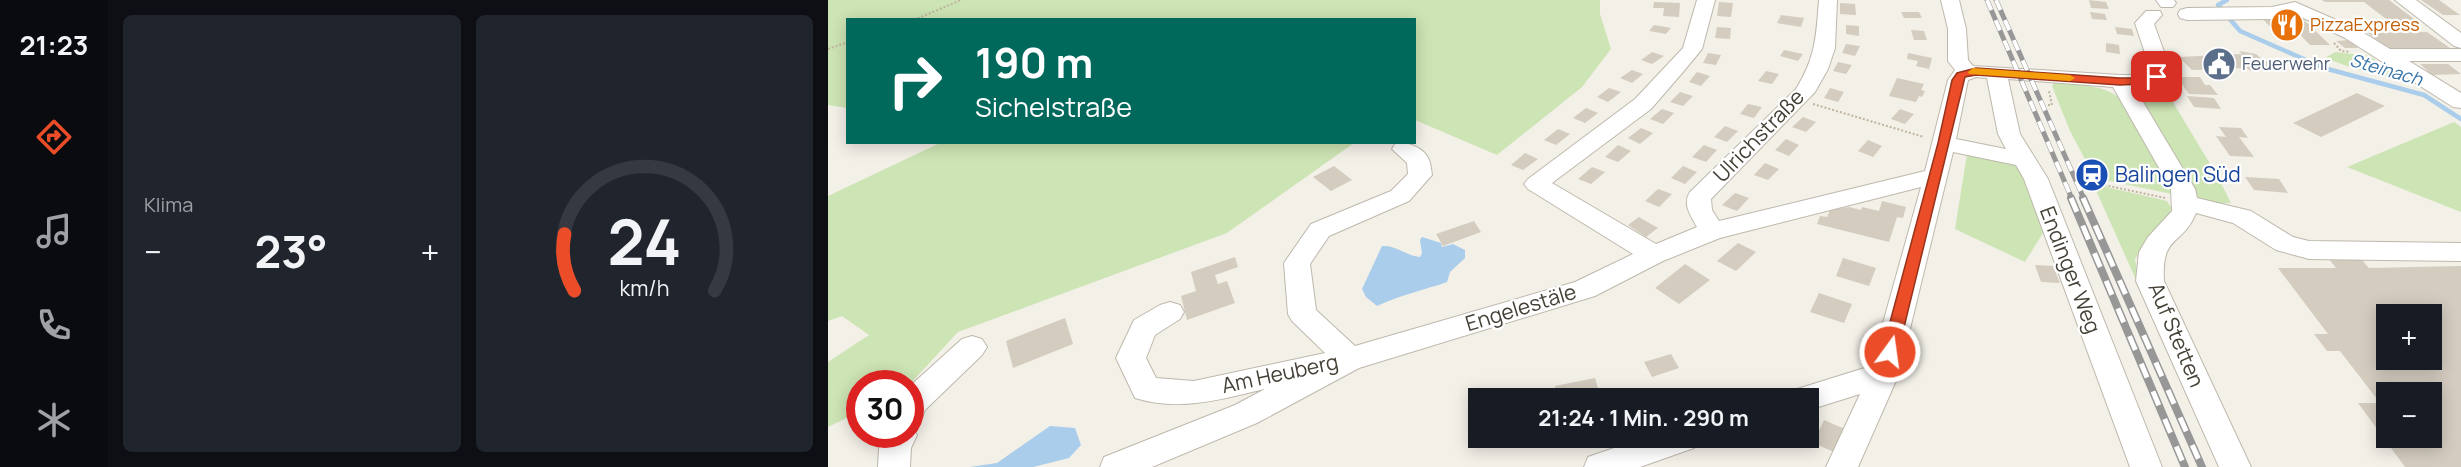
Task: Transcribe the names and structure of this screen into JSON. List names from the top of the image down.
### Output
{
  "streets": {
    "street": [
      "Ulrichstraße",
      "Endinger Weg",
      "Engelestäle",
      "Auf Stetten",
      "Am Heuberg"
    ]
  },
  "crossings": [
    ["Ulrichstraße", "Engelestäle"],
    ["Engelestäle", "Am Heuberg"]
  ],
  "water": ["Steinach"],
  "places": {
    "restaurant": ["PizzaExpress"],
    "public building": ["Feuerwehr"],
    "station": ["Balingen Süd"]
  },
  "page": {
    "tabs": "21:23",
    "tile": "Klima",
    "turn": ["190 m", "Sichelstraße"],
    "heat": ["−", "23°", "+"],
    "map_buttons": ["+", "−"],
    "limit": "30",
    "trip": "21:24 · 1 Min. · 290 m",
    "gauge": ["24", "km/h"]
  }
}
